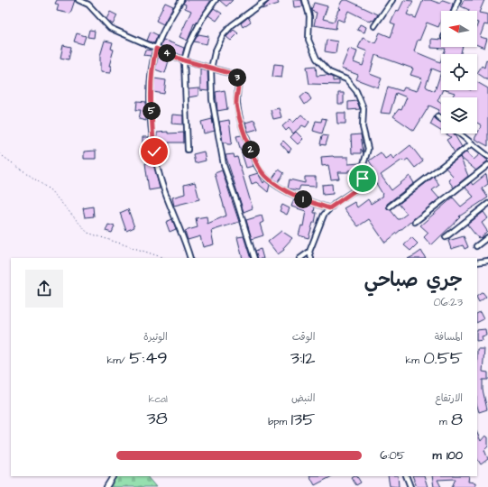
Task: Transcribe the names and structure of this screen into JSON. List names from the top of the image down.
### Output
{
  "north": "left",
  "page": {
    "pins": [
      "4",
      "3",
      "5",
      "2",
      "1"
    ],
    "heading": ["جري صباحي", "06:23"],
    "stats": [
      ["المسافة", "0.55 km"],
      ["الوقت", "3:12"],
      ["الوتيرة", "5:49 /km"],
      ["الارتفاع", "8 m"],
      ["النبض", "135 bpm"],
      ["kcal", "38"]
    ],
    "list": [
      {
        "name": "100 m",
        "note": "6:05"
      }
    ]
  }
}
